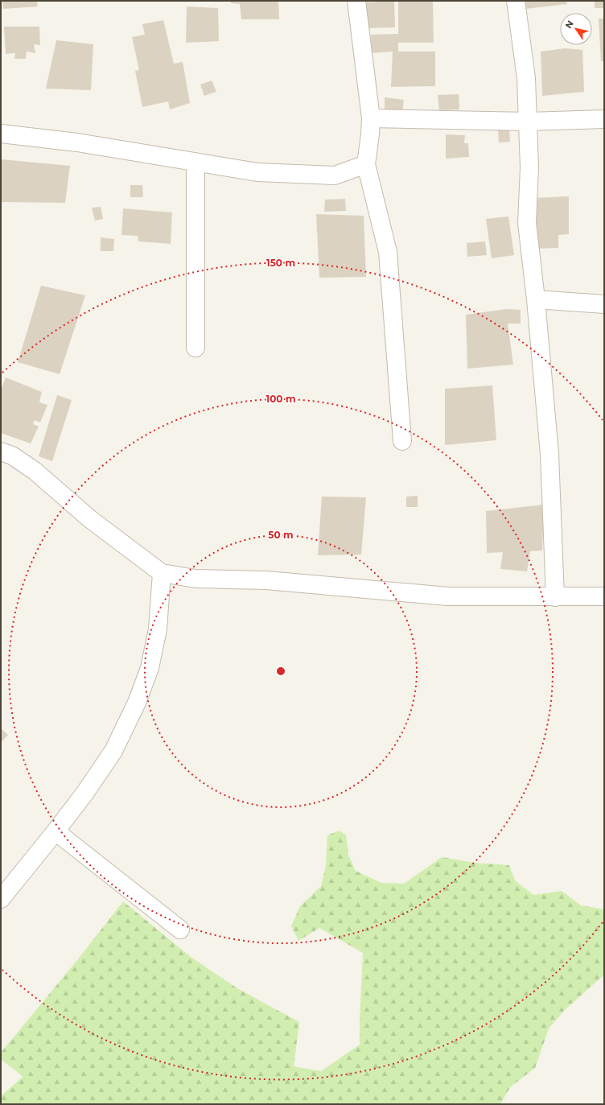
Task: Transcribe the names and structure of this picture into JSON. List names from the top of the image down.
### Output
{
  "north": "top left",
  "rings": ["150 m", "100 m", "50 m"]
}
